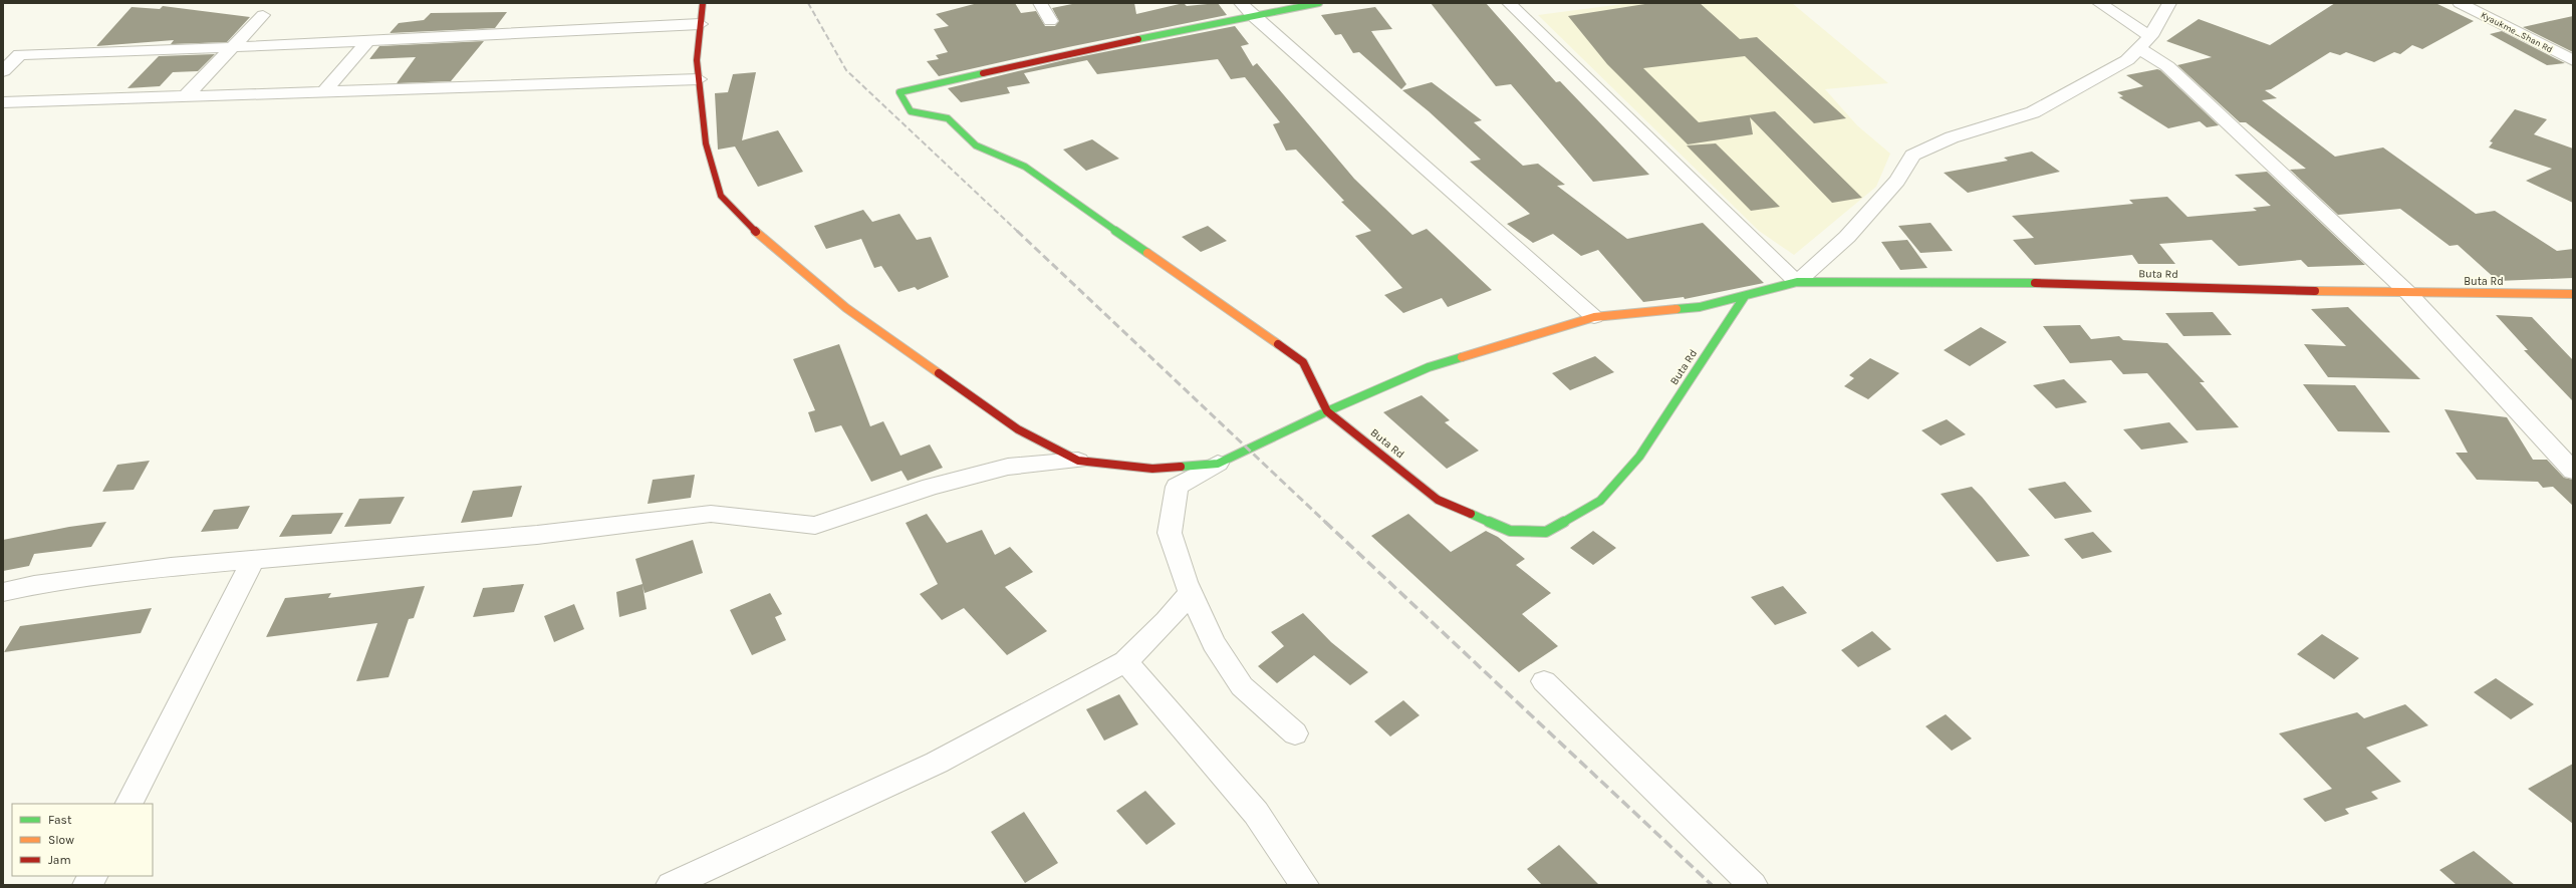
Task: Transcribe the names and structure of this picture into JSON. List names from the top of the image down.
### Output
{
  "streets": {
    "street": ["Kyaukme_Shan Rd", "Buta Rd"]
  },
  "legend": ["Fast", "Slow", "Jam"]
}
